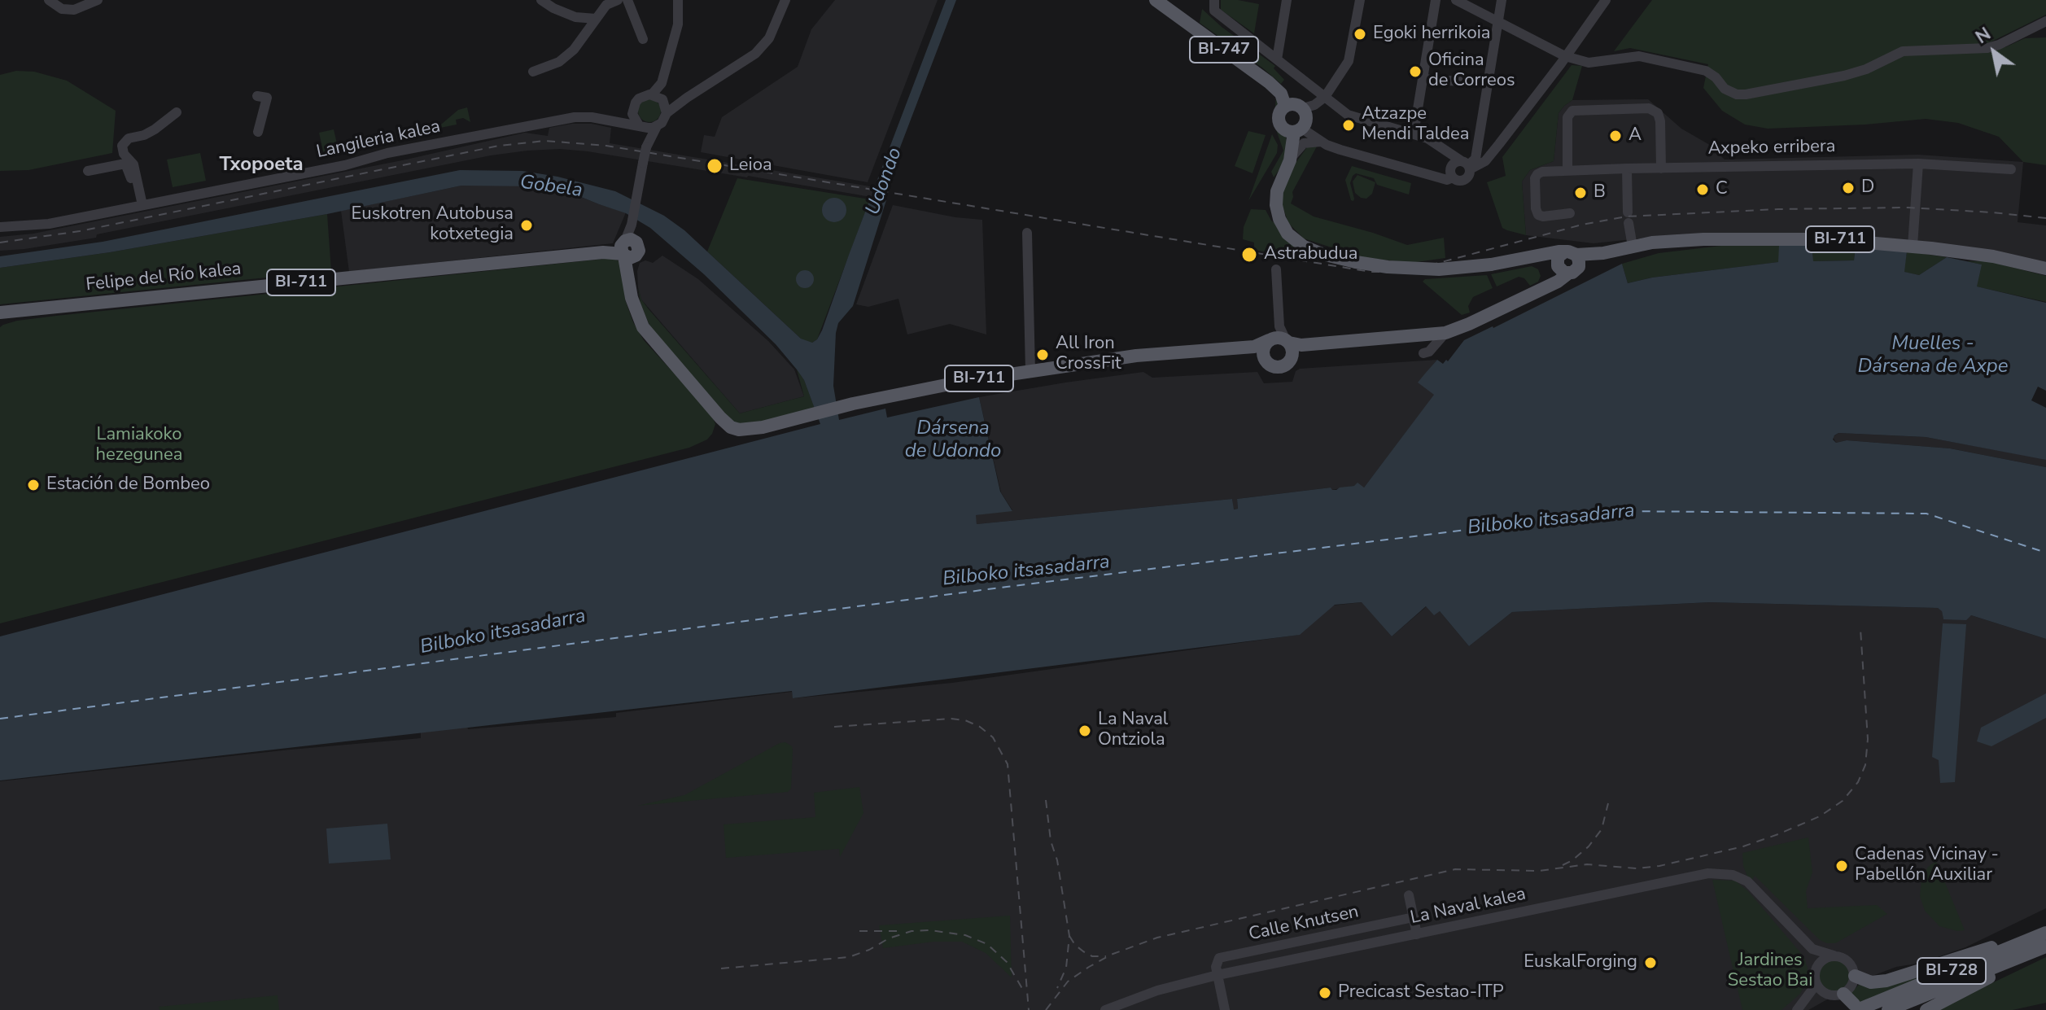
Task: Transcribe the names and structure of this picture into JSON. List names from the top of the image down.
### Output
{
  "streets": {
    "main road": [
      "BI-747",
      "BI-711",
      "Felipe del Río kalea",
      "BI-728"
    ],
    "street": [
      "Langileria kalea",
      "Axpeko erribera",
      "La Naval kalea",
      "Calle Knutsen"
    ]
  },
  "crossings": [
    ["BI-711", "Felipe del Río kalea"],
    ["La Naval kalea", "Calle Knutsen"]
  ],
  "districts": ["Txopoeta"],
  "water": [
    "Udondo",
    "Gobela",
    "Muelles - Dársena de Axpe",
    "Dársena de Udondo",
    "Bilboko itsasadarra"
  ],
  "parks": ["Lamiakoko hezegunea", "Jardines Sestao Bai"],
  "places": [
    "Egoki herrikoia",
    "Oficina de Correos",
    "Atzazpe Mendi Taldea",
    "A",
    "Leioa",
    "D",
    "C",
    "B",
    "Euskotren Autobusa kotxetegia",
    "Astrabudua",
    "All Iron CrossFit",
    "Estación de Bombeo",
    "La Naval Ontziola",
    "Cadenas Vicinay - Pabellón Auxiliar",
    "EuskalForging",
    "Precicast Sestao-ITP"
  ],
  "north": "top left"
}
